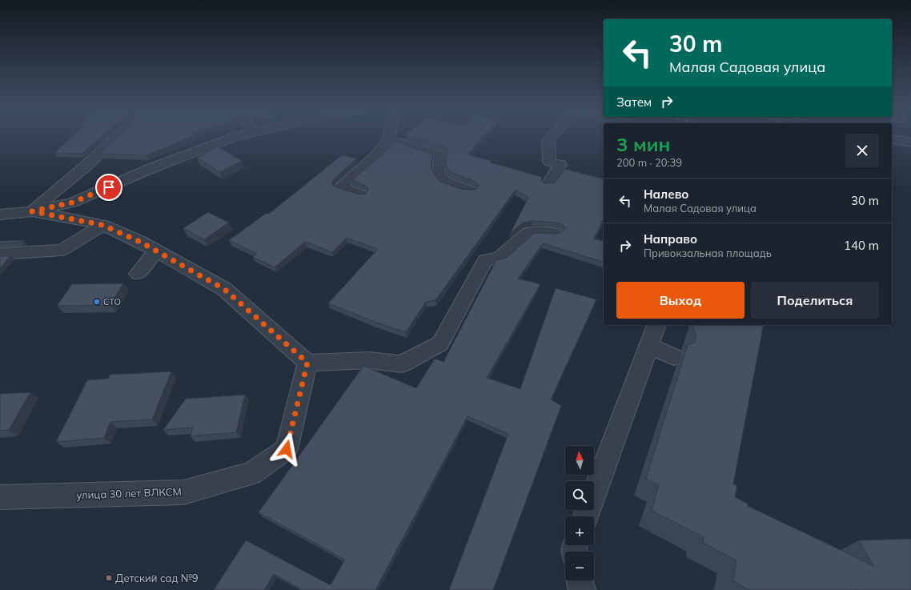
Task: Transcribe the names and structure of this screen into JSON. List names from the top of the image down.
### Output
{
  "streets": {
    "street": ["улица 30 лет ВЛКСМ"]
  },
  "places": ["СТО", "Детский сад №9"],
  "north": "top",
  "page": {
    "turn": ["30 m", "Малая Садовая улица"],
    "then": "Затем",
    "heading": ["3 мин", "200 m · 20:39"],
    "list": [
      {
        "name": "Налево",
        "note": "Малая Садовая улица",
        "value": "30 m"
      },
      {
        "name": "Направо",
        "note": "Привокзальная площадь",
        "value": "140 m"
      }
    ],
    "buttons": ["Выход", "Поделиться"],
    "map_buttons": ["+", "−"]
  }
}
